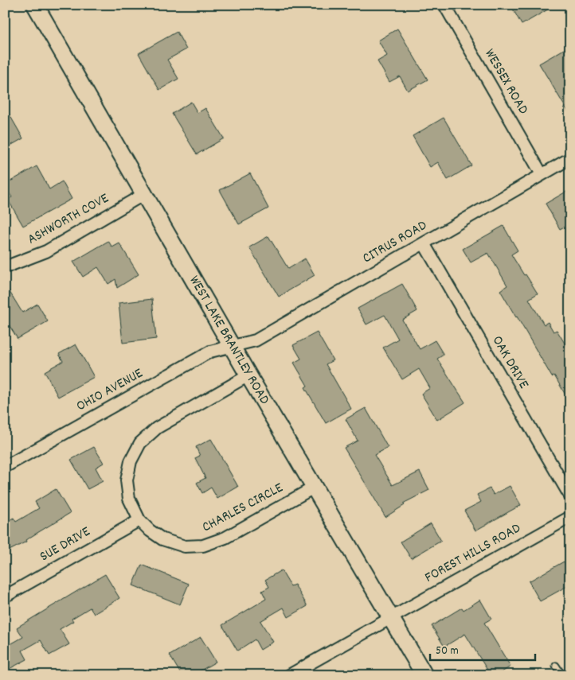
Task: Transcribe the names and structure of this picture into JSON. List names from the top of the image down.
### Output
{
  "streets": {
    "street": [
      "WESSEX ROAD",
      "ASHWORTH COVE",
      "CITRUS ROAD",
      "WEST LAKE BRANTLEY ROAD",
      "OAK DRIVE",
      "OHIO AVENUE",
      "CHARLES CIRCLE",
      "SUE DRIVE",
      "FOREST HILLS ROAD"
    ]
  },
  "crossings": [
    ["WESSEX ROAD", "CITRUS ROAD"],
    ["ASHWORTH COVE", "WEST LAKE BRANTLEY ROAD"],
    ["CITRUS ROAD", "WEST LAKE BRANTLEY ROAD"],
    ["CITRUS ROAD", "OAK DRIVE"],
    ["CITRUS ROAD", "OHIO AVENUE"],
    ["WEST LAKE BRANTLEY ROAD", "OHIO AVENUE"],
    ["WEST LAKE BRANTLEY ROAD", "CHARLES CIRCLE"],
    ["WEST LAKE BRANTLEY ROAD", "FOREST HILLS ROAD"],
    ["CHARLES CIRCLE", "SUE DRIVE"]
  ],
  "scale_bar": "50 m"
}
